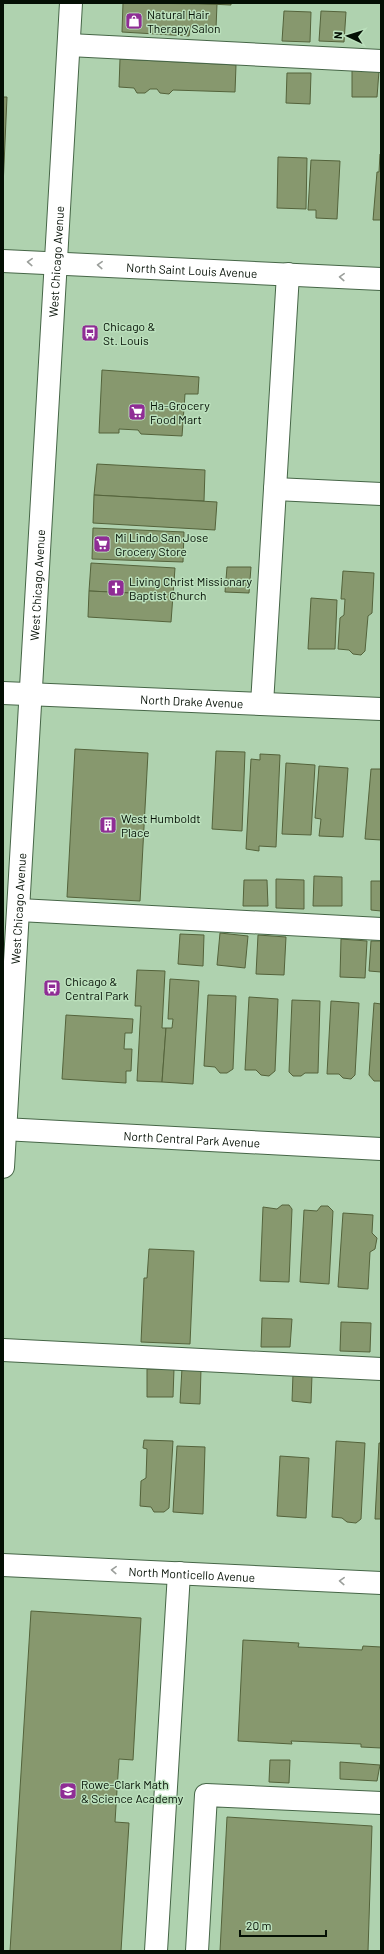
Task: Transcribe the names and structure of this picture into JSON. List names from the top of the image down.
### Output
{
  "streets": {
    "street": [
      "West Chicago Avenue",
      "North Saint Louis Avenue",
      "North Drake Avenue",
      "North Central Park Avenue",
      "North Monticello Avenue"
    ]
  },
  "crossings": [
    ["West Chicago Avenue", "North Saint Louis Avenue"],
    ["West Chicago Avenue", "North Drake Avenue"],
    ["West Chicago Avenue", "North Central Park Avenue"]
  ],
  "one_way": ["North Saint Louis Avenue", "North Monticello Avenue"],
  "places": {
    "shop": ["Natural Hair Therapy Salon"],
    "bus stop": ["Chicago & St. Louis", "Chicago & Central Park"],
    "supermarket": ["Ha-Grocery Food Mart", "Mi Lindo San Jose Grocery Store"],
    "church": ["Living Christ Missionary Baptist Church"],
    "building": ["West Humboldt Place"],
    "school or university": ["Rowe-Clark Math & Science Academy"]
  },
  "scale_bar": "20 m",
  "north": "left"
}
